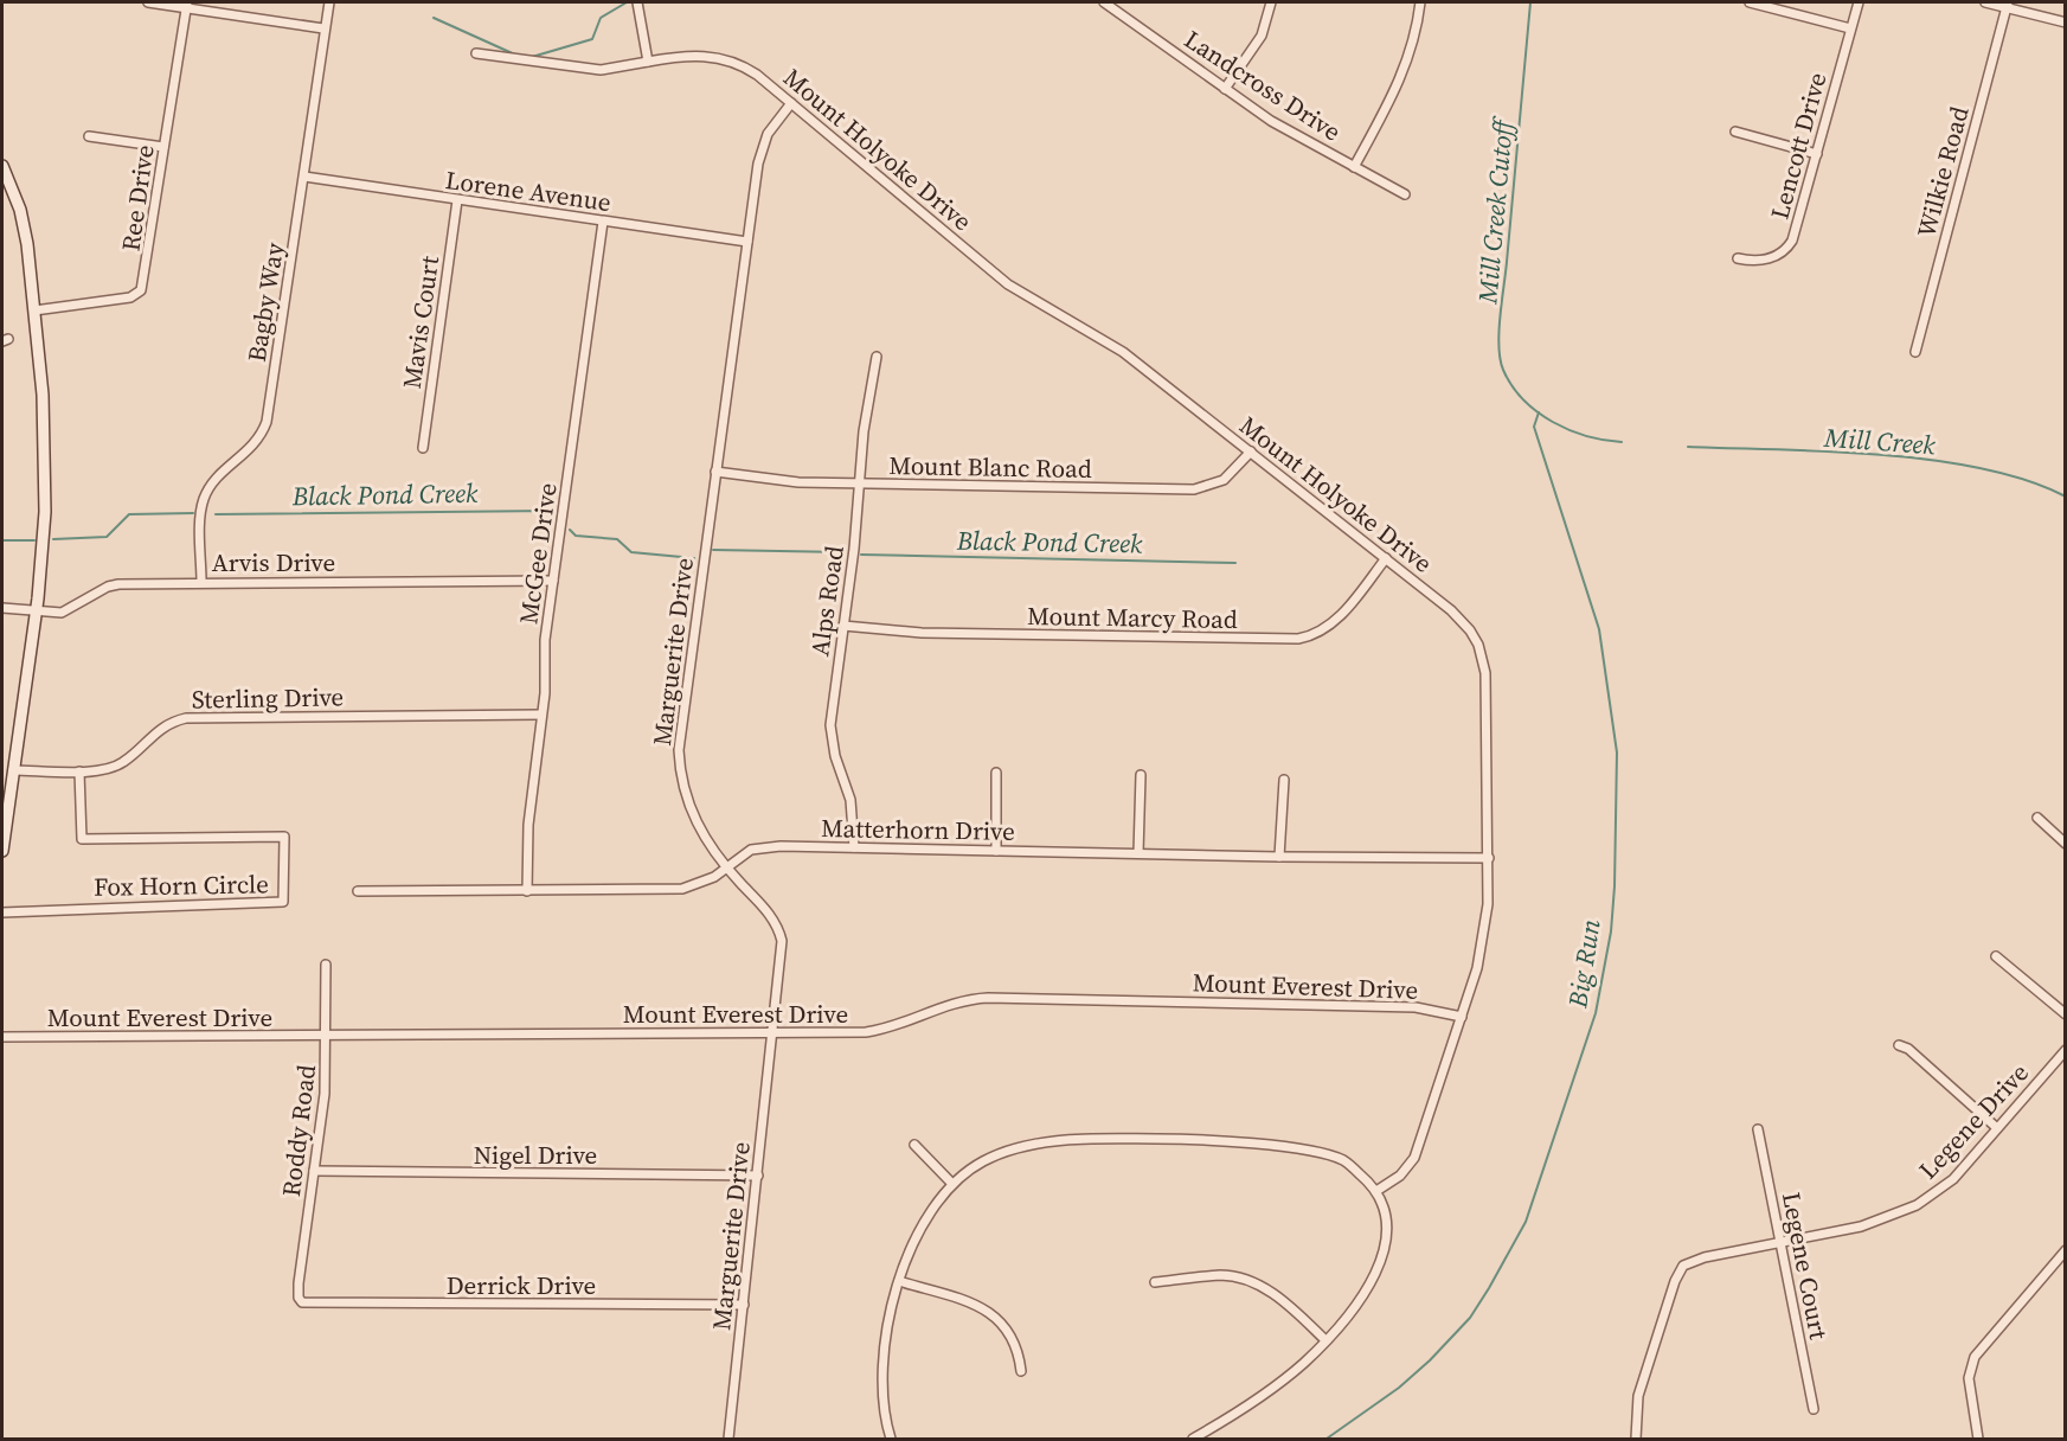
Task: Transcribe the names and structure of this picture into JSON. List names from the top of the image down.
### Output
{
  "streets": {
    "street": [
      "Landcross Drive",
      "Lencott Drive",
      "Mount Holyoke Drive",
      "Wilkie Road",
      "Lorene Avenue",
      "Ree Drive",
      "Bagby Way",
      "Mavis Court",
      "Mount Blanc Road",
      "McGee Drive",
      "Arvis Drive",
      "Alps Road",
      "Mount Marcy Road",
      "Marguerite Drive",
      "Sterling Drive",
      "Matterhorn Drive",
      "Fox Horn Circle",
      "Mount Everest Drive",
      "Legene Drive",
      "Roddy Road",
      "Nigel Drive",
      "Legene Court",
      "Derrick Drive"
    ]
  },
  "crossings": [
    ["Mount Holyoke Drive", "Mount Blanc Road"],
    ["Mount Holyoke Drive", "Mount Marcy Road"],
    ["Mount Holyoke Drive", "Marguerite Drive"],
    ["Mount Holyoke Drive", "Matterhorn Drive"],
    ["Mount Holyoke Drive", "Mount Everest Drive"],
    ["Lorene Avenue", "Bagby Way"],
    ["Lorene Avenue", "Mavis Court"],
    ["Lorene Avenue", "McGee Drive"],
    ["Lorene Avenue", "Marguerite Drive"],
    ["Bagby Way", "Arvis Drive"],
    ["Mount Blanc Road", "Alps Road"],
    ["Mount Blanc Road", "Marguerite Drive"],
    ["McGee Drive", "Arvis Drive"],
    ["McGee Drive", "Sterling Drive"],
    ["McGee Drive", "Matterhorn Drive"],
    ["Alps Road", "Mount Marcy Road"],
    ["Alps Road", "Matterhorn Drive"],
    ["Marguerite Drive", "Matterhorn Drive"],
    ["Marguerite Drive", "Mount Everest Drive"],
    ["Marguerite Drive", "Nigel Drive"],
    ["Marguerite Drive", "Derrick Drive"],
    ["Sterling Drive", "Fox Horn Circle"],
    ["Mount Everest Drive", "Roddy Road"],
    ["Legene Drive", "Legene Court"],
    ["Roddy Road", "Nigel Drive"],
    ["Roddy Road", "Derrick Drive"]
  ],
  "water": [
    "Mill Creek Cutoff",
    "Mill Creek",
    "Black Pond Creek",
    "Big Run"
  ]
}
